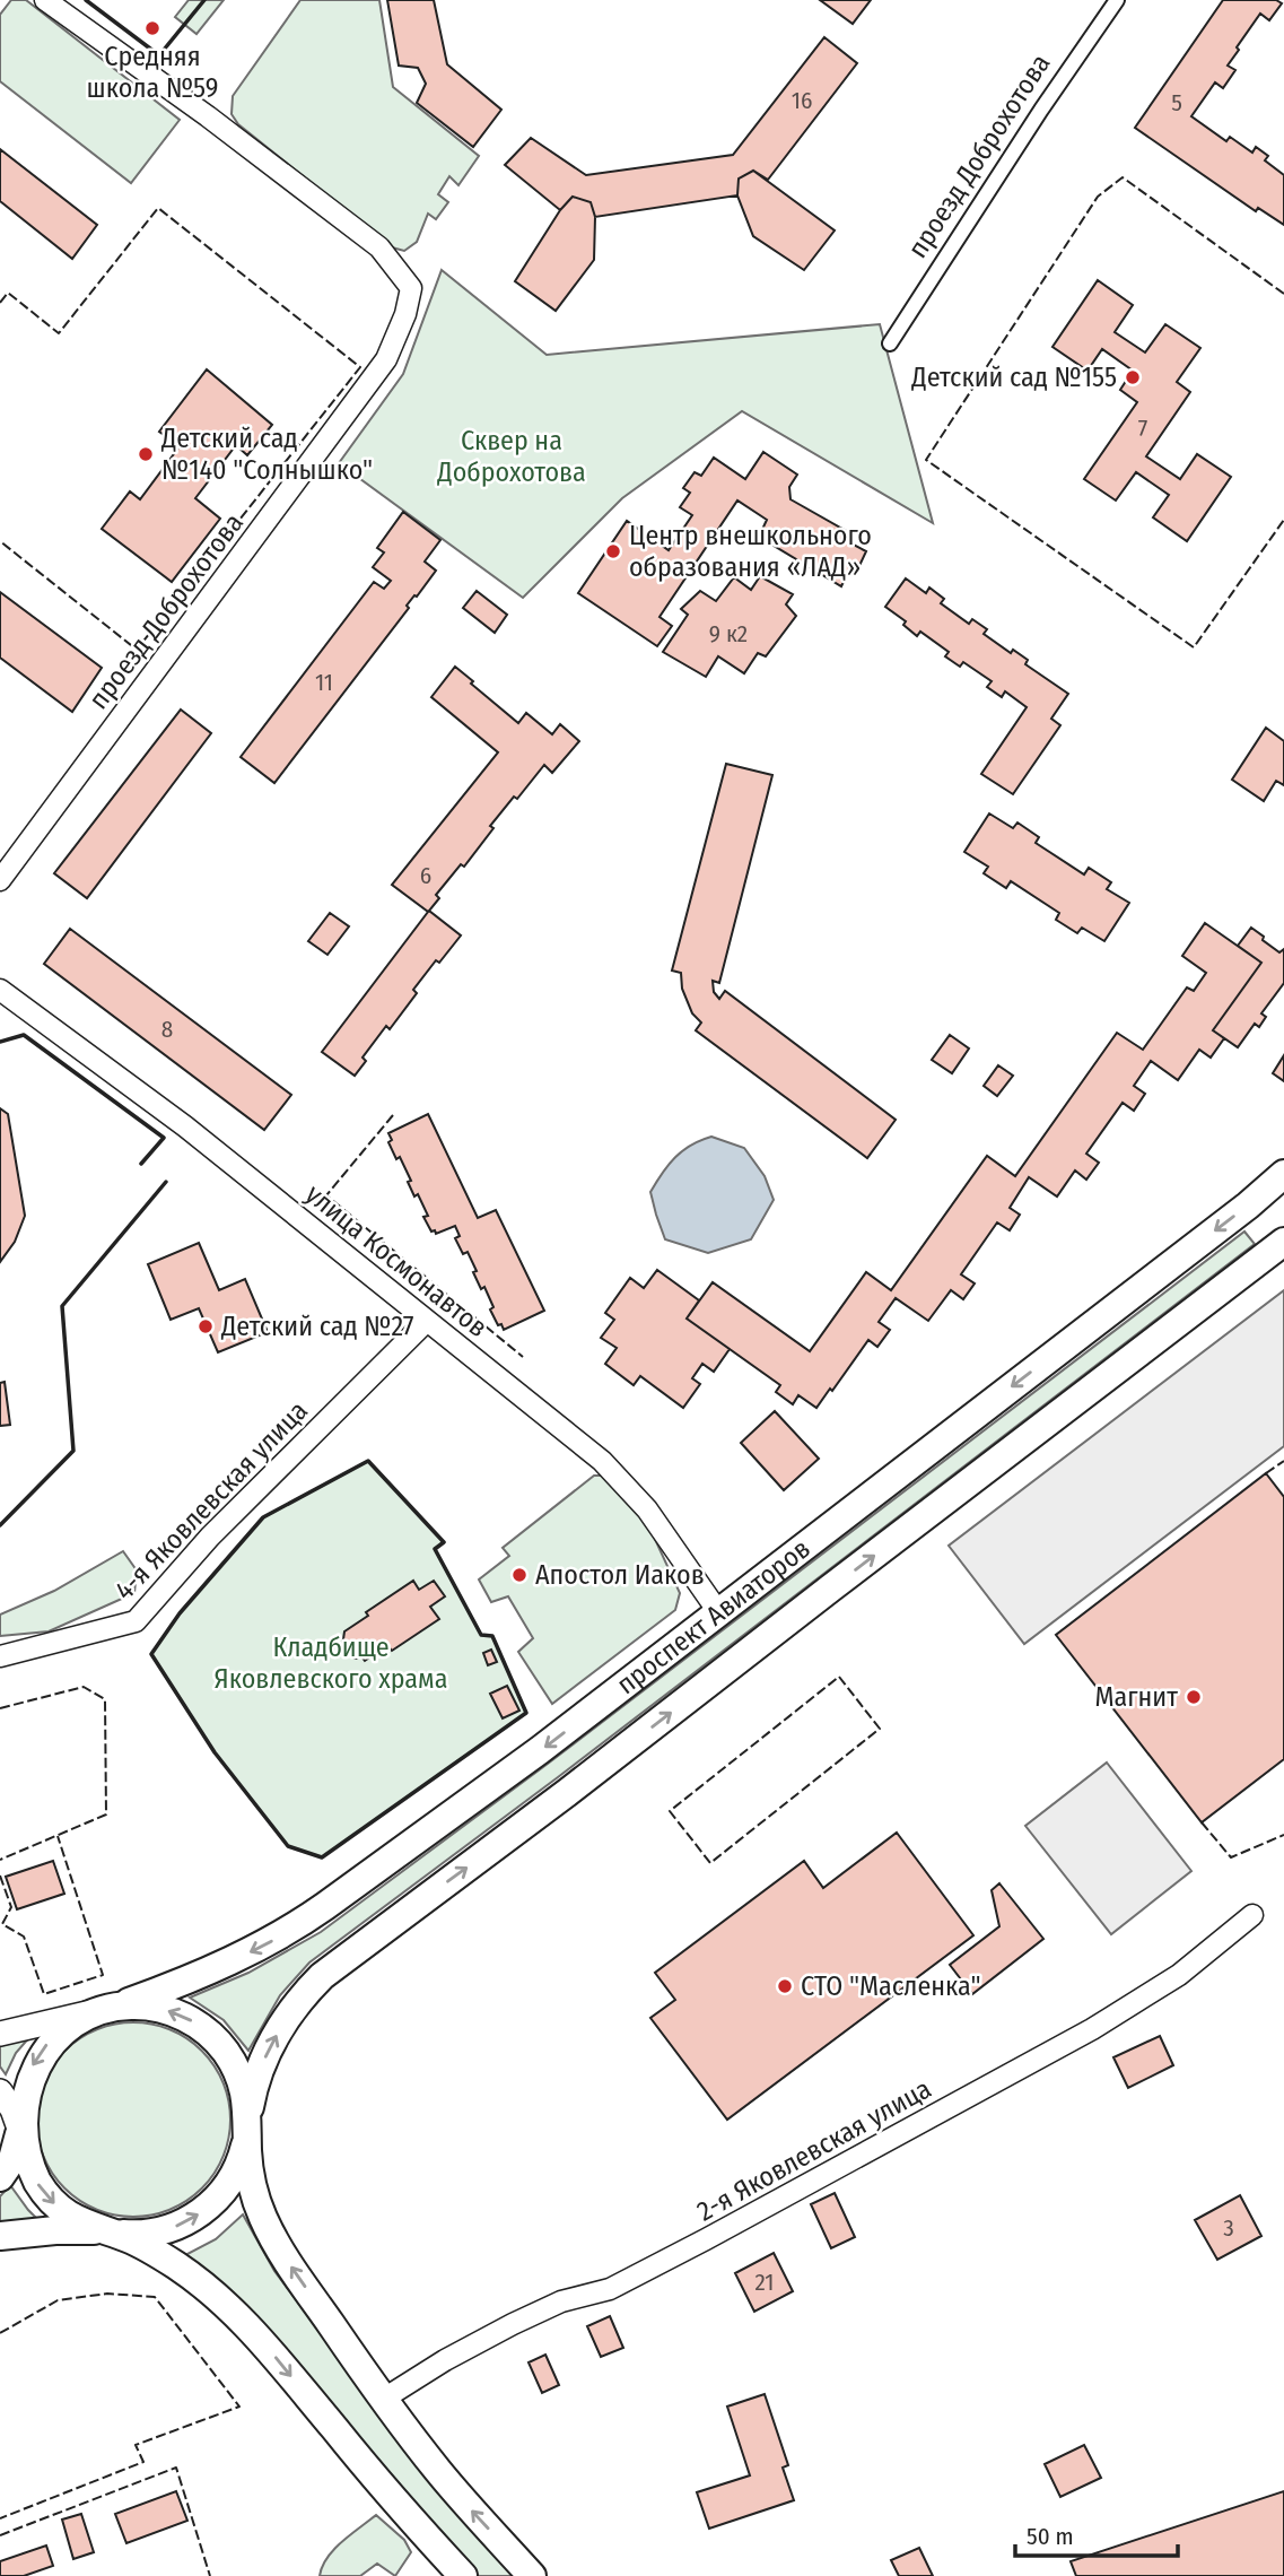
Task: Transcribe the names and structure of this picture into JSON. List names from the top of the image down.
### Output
{
  "streets": {
    "main road": ["проспект Авиаторов"],
    "street": [
      "проезд Доброхотова",
      "улица Космонавтов",
      "4-я Яковлевская улица",
      "2-я Яковлевская улица"
    ]
  },
  "crossings": [
    ["улица Космонавтов", "4-я Яковлевская улица"],
    ["улица Космонавтов", "проспект Авиаторов"]
  ],
  "parks": ["Сквер на Доброхотова", "Кладбище Яковлевского храма"],
  "places": [
    "Средняя школа №59",
    "Детский сад №155",
    "Детский сад №140 \"Солнышко\"",
    "Центр внешкольного образования «ЛАД»",
    "Детский сад №27",
    "Апостол Иаков",
    "Магнит",
    "СТО \"Масленка\""
  ],
  "house_numbers": [
    "16",
    "5",
    "7",
    "9 к2",
    "11",
    "6",
    "8",
    "3",
    "21"
  ],
  "scale_bar": "50 m"
}
